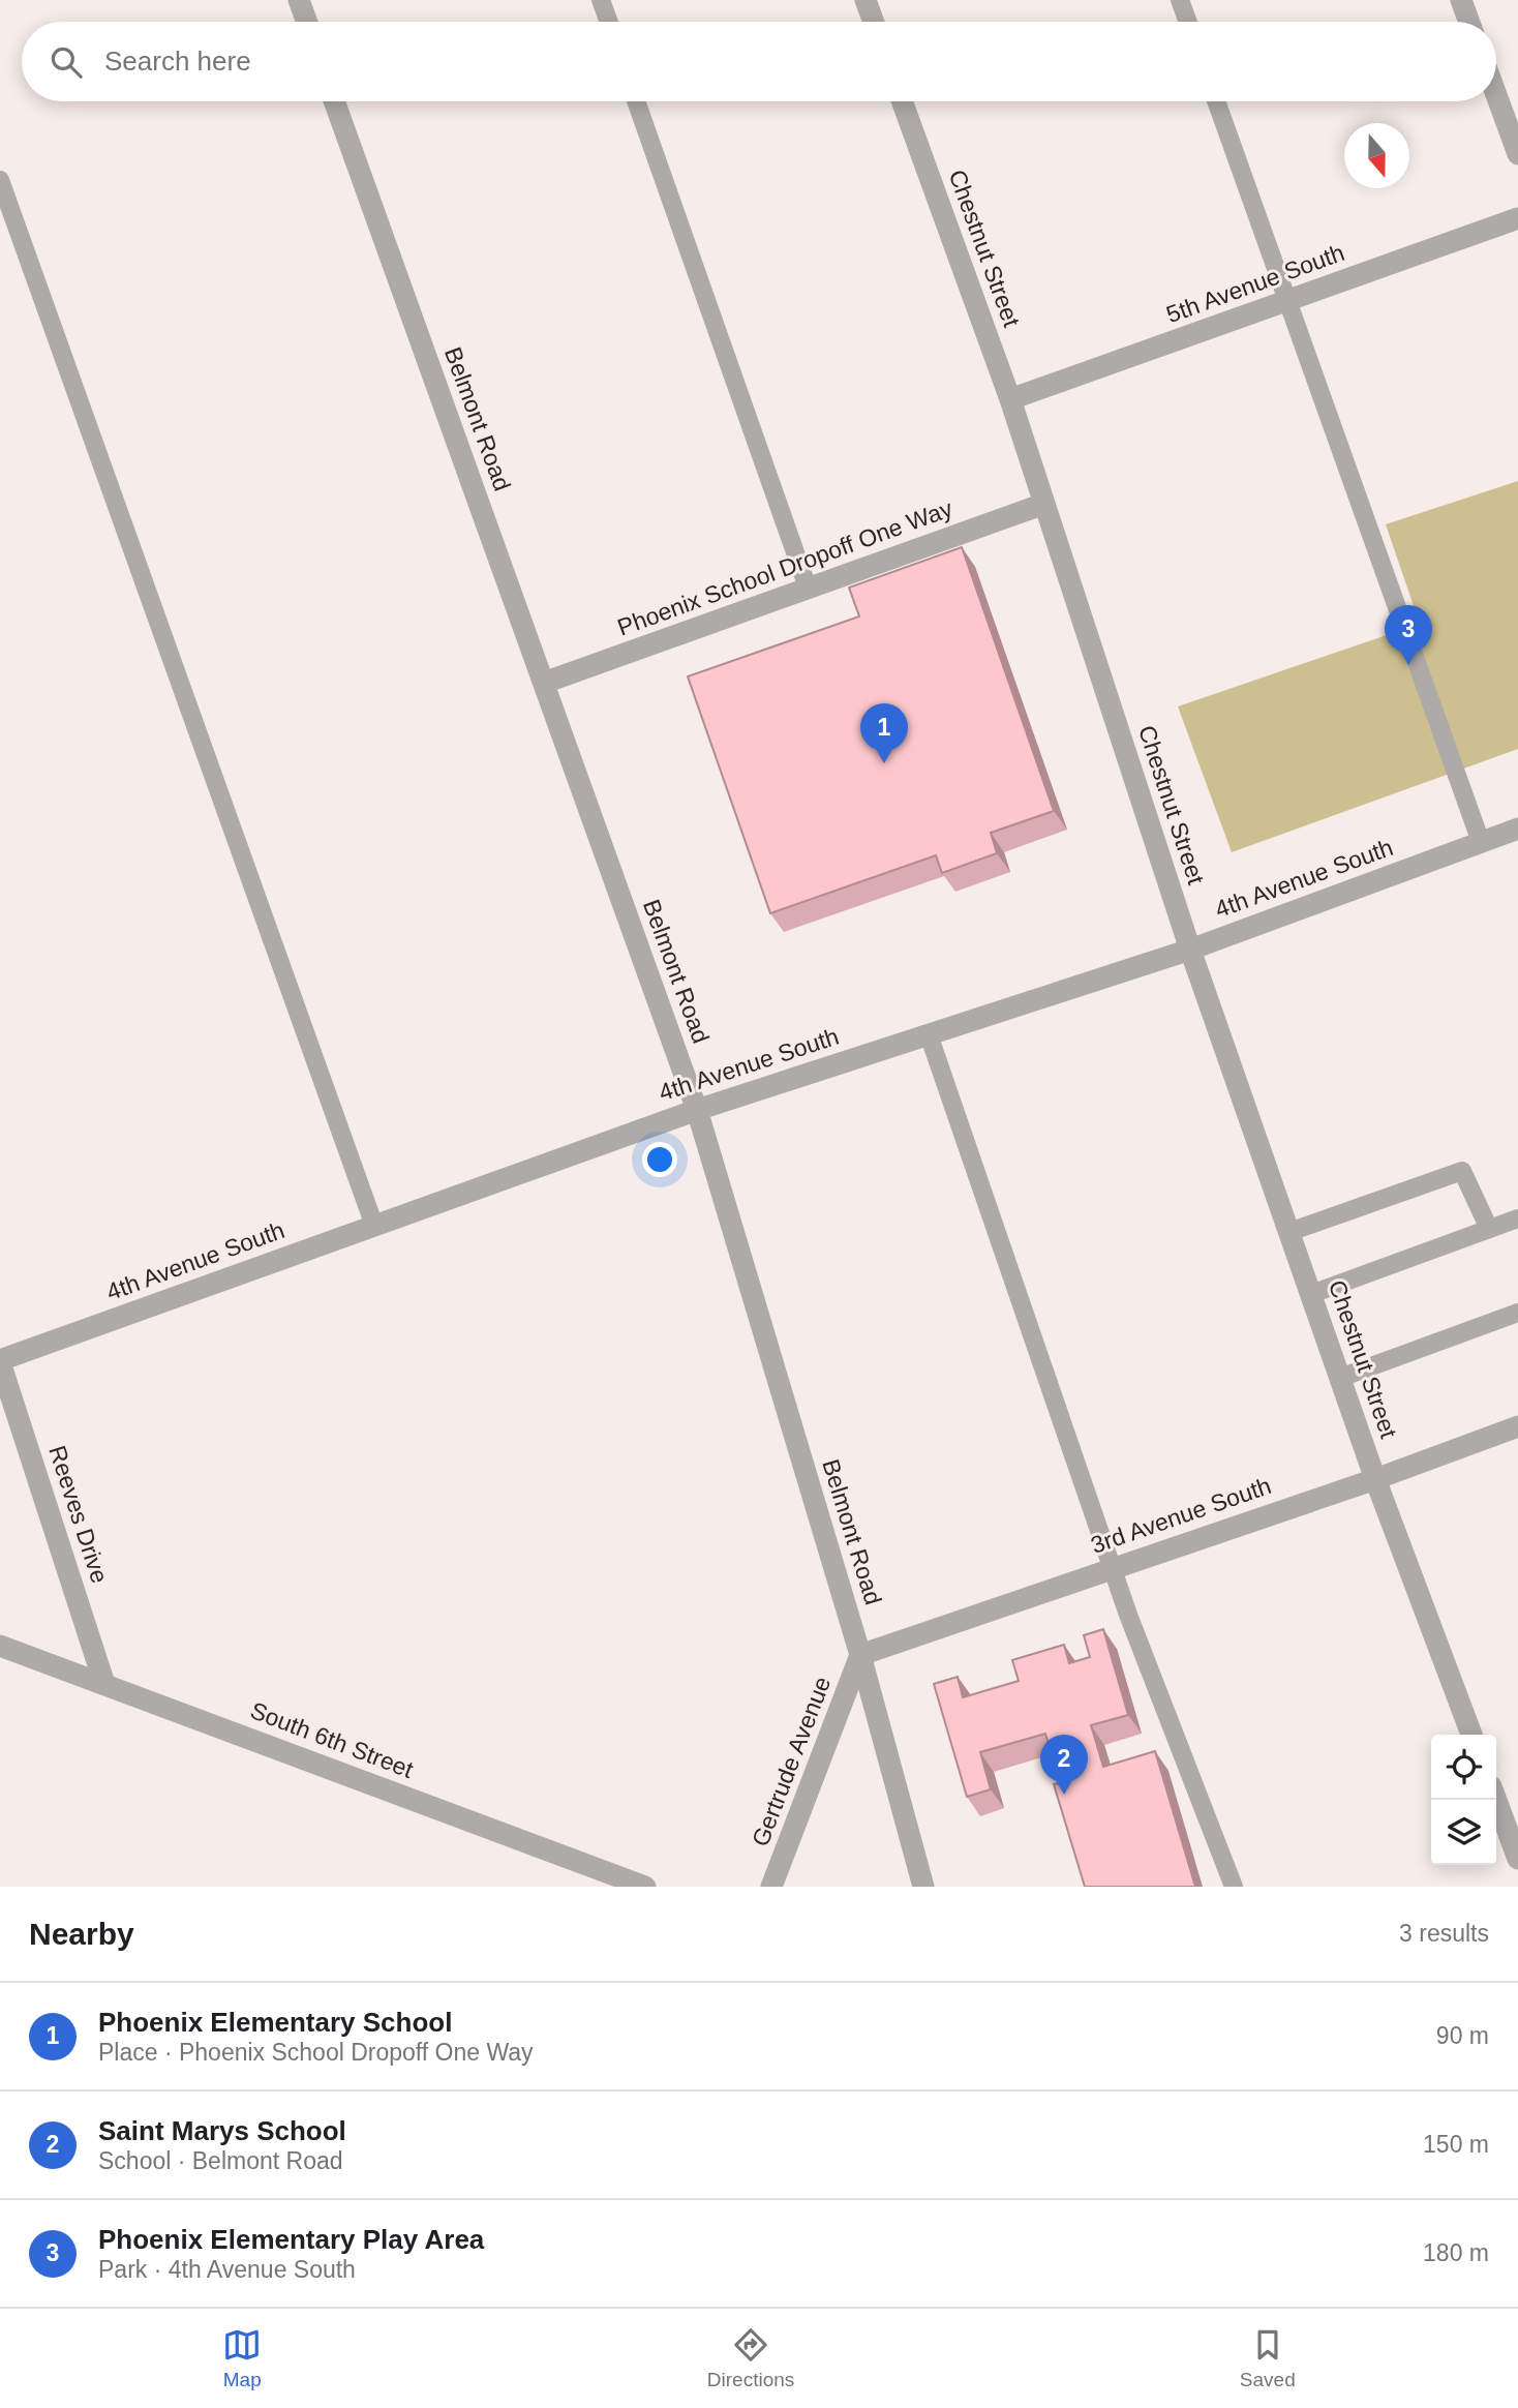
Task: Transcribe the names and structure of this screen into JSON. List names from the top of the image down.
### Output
{
  "streets": {
    "street": [
      "Chestnut Street",
      "5th Avenue South",
      "Belmont Road",
      "Phoenix School Dropoff One Way",
      "4th Avenue South",
      "Reeves Drive",
      "3rd Avenue South",
      "South 6th Street",
      "Gertrude Avenue"
    ]
  },
  "crossings": [
    ["Chestnut Street", "5th Avenue South"],
    ["Chestnut Street", "Phoenix School Dropoff One Way"],
    ["Chestnut Street", "4th Avenue South"],
    ["Chestnut Street", "3rd Avenue South"],
    ["Belmont Road", "Phoenix School Dropoff One Way"],
    ["Belmont Road", "4th Avenue South"],
    ["Belmont Road", "3rd Avenue South"],
    ["Belmont Road", "Gertrude Avenue"],
    ["4th Avenue South", "Reeves Drive"],
    ["Reeves Drive", "South 6th Street"],
    ["3rd Avenue South", "Gertrude Avenue"]
  ],
  "north": "bottom",
  "page": {
    "search": "Search here",
    "pins": ["3", "1", "2"],
    "heading": ["Nearby", "3 results"],
    "list": [
      {
        "mark": "1",
        "name": "Phoenix Elementary School",
        "note": "Place · Phoenix School Dropoff One Way",
        "value": "90 m"
      },
      {
        "mark": "2",
        "name": "Saint Marys School",
        "note": "School · Belmont Road",
        "value": "150 m"
      },
      {
        "mark": "3",
        "name": "Phoenix Elementary Play Area",
        "note": "Park · 4th Avenue South",
        "value": "180 m"
      }
    ],
    "nav": ["Map", "Directions", "Saved"]
  }
}
